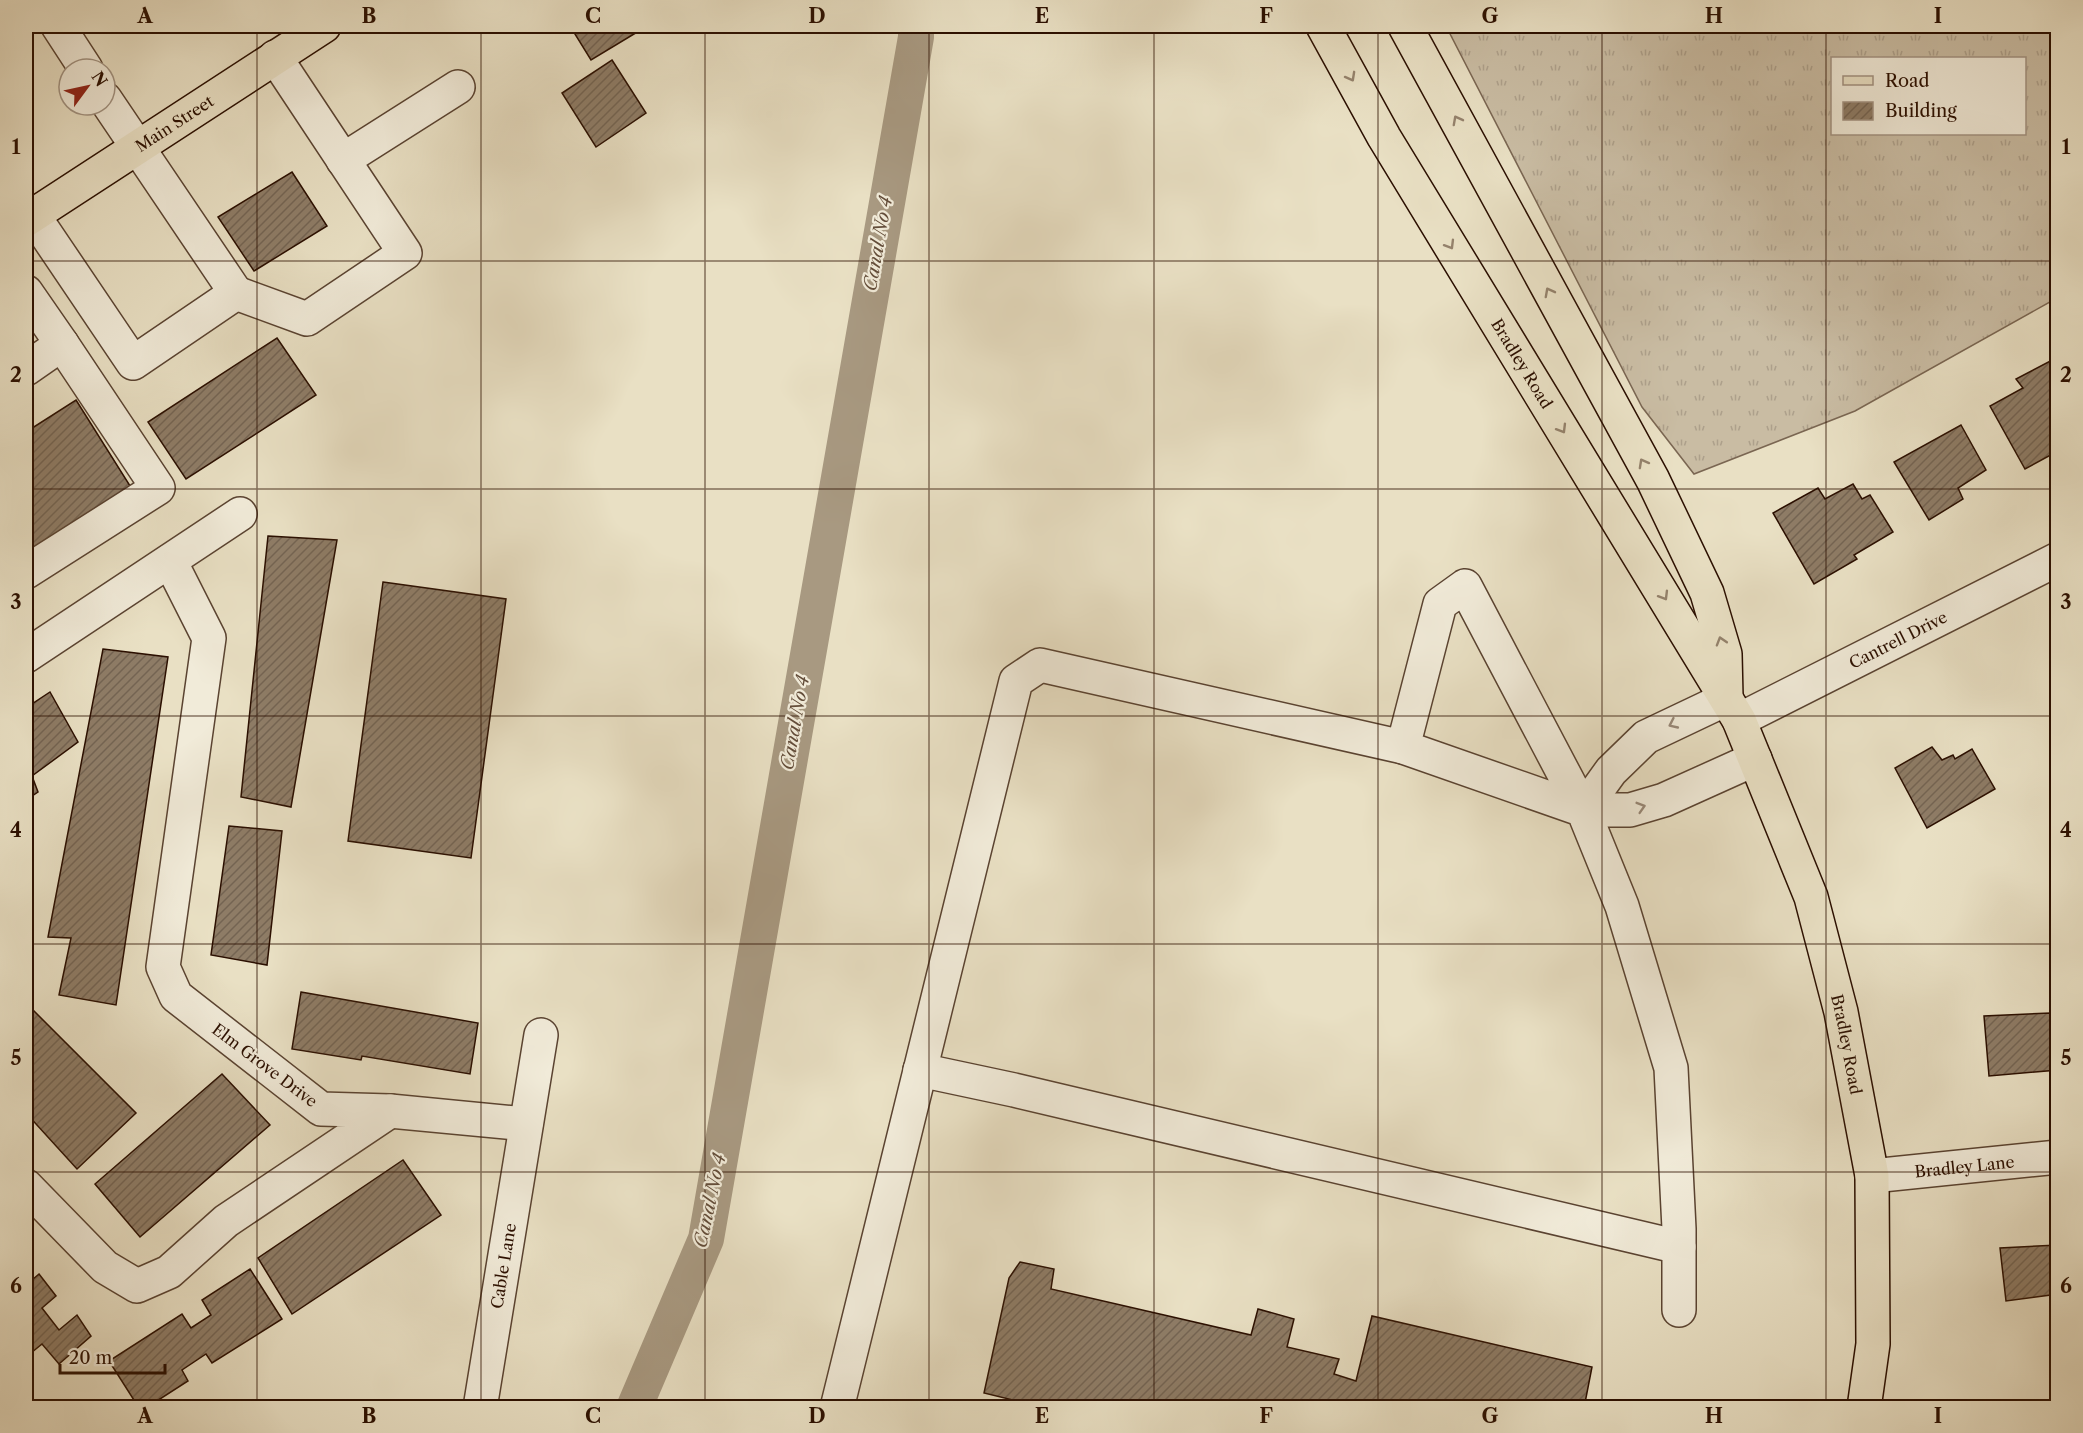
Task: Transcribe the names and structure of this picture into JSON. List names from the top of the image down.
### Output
{
  "streets": {
    "main road": ["Main Street", "Bradley Road"],
    "street": [
      "Cantrell Drive",
      "Elm Grove Drive",
      "Bradley Lane",
      "Cable Lane"
    ]
  },
  "crossings": [
    ["Bradley Road", "Cantrell Drive"],
    ["Bradley Road", "Bradley Lane"]
  ],
  "water": ["Canal No 4"],
  "legend": ["Road", "Building"],
  "scale_bar": "20 m",
  "north": "top right",
  "grid": {
    "columns": [
      "A",
      "B",
      "C",
      "D",
      "E",
      "F",
      "G",
      "H",
      "I"
    ],
    "rows": [
      "1",
      "2",
      "3",
      "4",
      "5",
      "6"
    ]
  }
}
